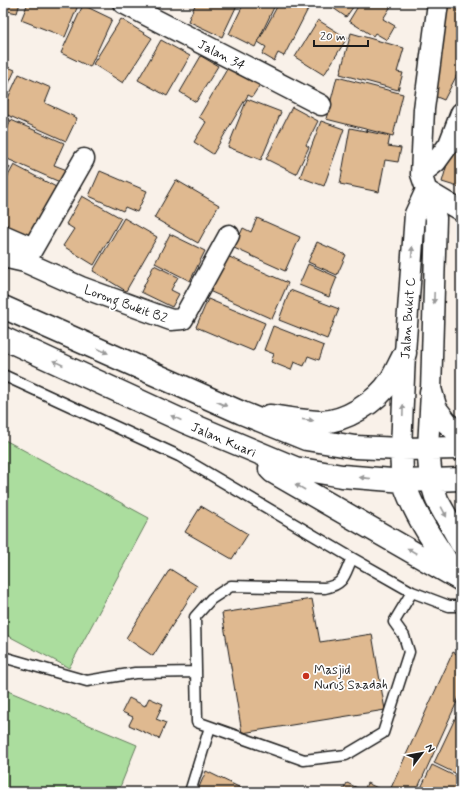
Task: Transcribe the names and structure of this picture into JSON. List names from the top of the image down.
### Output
{
  "streets": {
    "street": [
      "Jalan 34",
      "Lorong Bukit B2",
      "Jalan Bukit C",
      "Jalan Kuari"
    ]
  },
  "places": ["Masjid Nurus Saadah"],
  "scale_bar": "20 m",
  "north": "top right"
}
